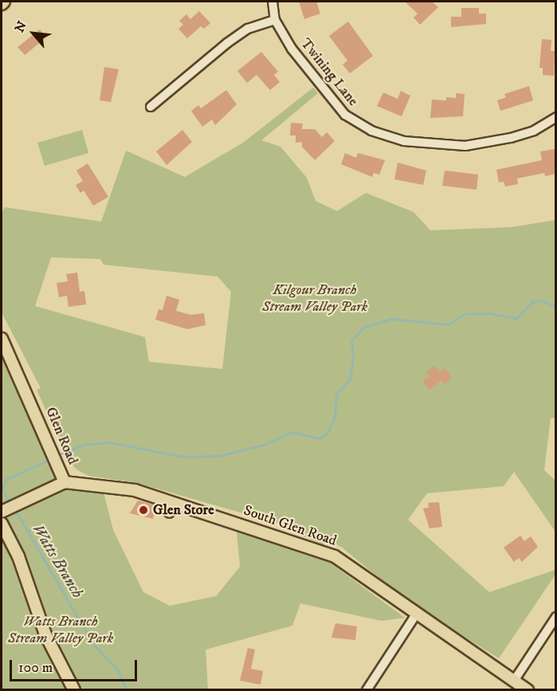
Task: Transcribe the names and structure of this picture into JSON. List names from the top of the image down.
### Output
{
  "streets": {
    "main road": ["Glen Road", "South Glen Road"],
    "street": ["Twining Lane"]
  },
  "crossings": [
    ["Glen Road", "South Glen Road"]
  ],
  "water": ["Watts Branch"],
  "parks": ["Kilgour Branch Stream Valley Park", "Watts Branch Stream Valley Park"],
  "places": ["Glen Store"],
  "scale_bar": "100 m",
  "north": "top left"
}
